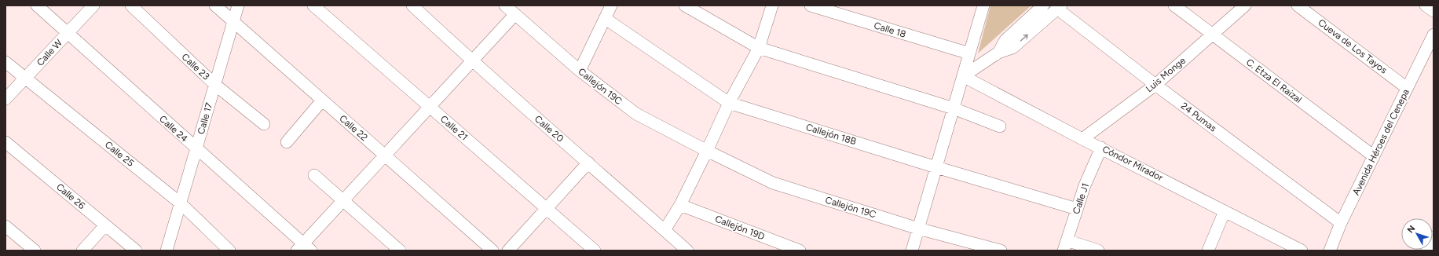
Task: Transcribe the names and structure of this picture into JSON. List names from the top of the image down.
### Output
{
  "streets": {
    "street": [
      "Calle 18",
      "Cueva de Los Tayos",
      "Calle W",
      "Calle 23",
      "Luis Monge",
      "C. Etza El Raizal",
      "Callejón 19C",
      "24 Pumas",
      "Calle 17",
      "Calle 22",
      "Calle 21",
      "Calle 24",
      "Calle 20",
      "Callejón 18B",
      "Avenida Héroes del Cenepa",
      "Calle 25",
      "Cóndor Mirador",
      "Calle 26",
      "Calle J1",
      "Callejón 19D"
    ]
  },
  "crossings": [
    ["Cueva de Los Tayos", "Avenida Héroes del Cenepa"],
    ["Calle W", "Calle 24"],
    ["Calle W", "Calle 25"],
    ["Calle 23", "Calle 17"],
    ["Luis Monge", "C. Etza El Raizal"],
    ["Luis Monge", "24 Pumas"],
    ["Luis Monge", "Cóndor Mirador"],
    ["C. Etza El Raizal", "Avenida Héroes del Cenepa"],
    ["24 Pumas", "Avenida Héroes del Cenepa"],
    ["Calle 17", "Calle 22"],
    ["Calle 17", "Calle 24"],
    ["Calle 17", "Calle 25"],
    ["Callejón 18B", "Calle J1"],
    ["Cóndor Mirador", "Calle J1"]
  ],
  "north": "top left"
}
